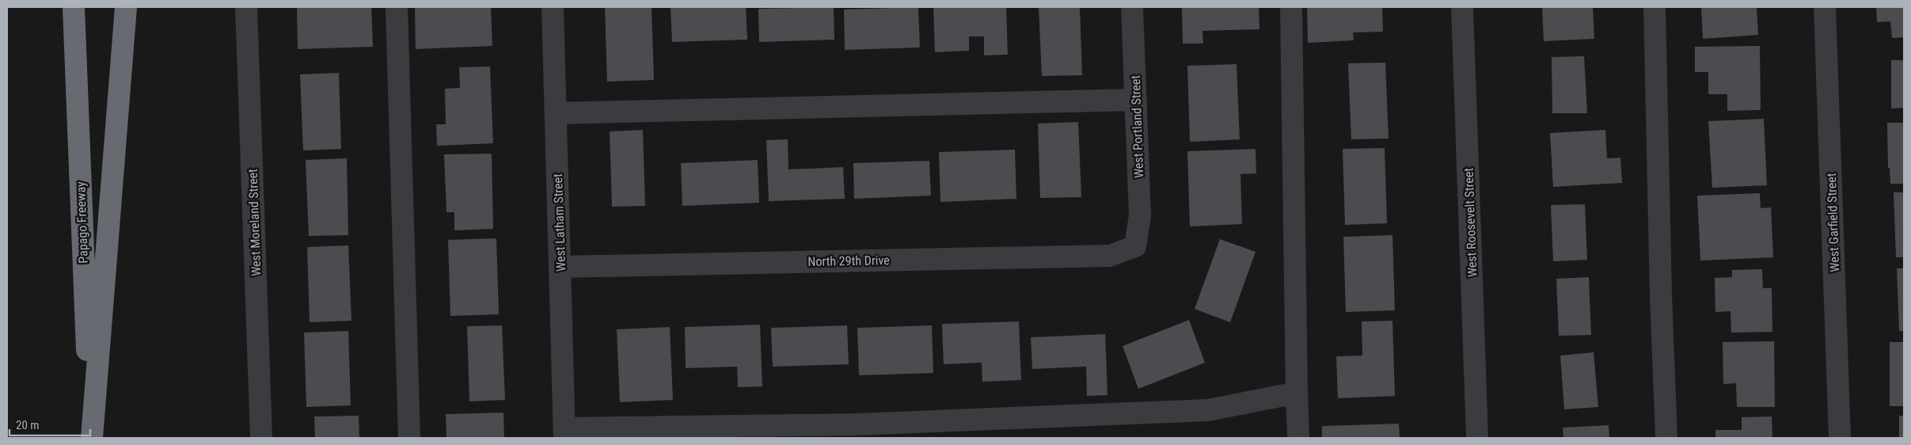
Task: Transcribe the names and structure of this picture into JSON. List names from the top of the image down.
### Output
{
  "streets": {
    "highway": ["Papago Freeway"],
    "street": [
      "West Portland Street",
      "West Moreland Street",
      "West Latham Street",
      "West Roosevelt Street",
      "West Garfield Street",
      "North 29th Drive"
    ]
  },
  "crossings": [
    ["West Portland Street", "North 29th Drive"],
    ["West Latham Street", "North 29th Drive"]
  ],
  "scale_bar": "20 m"
}
